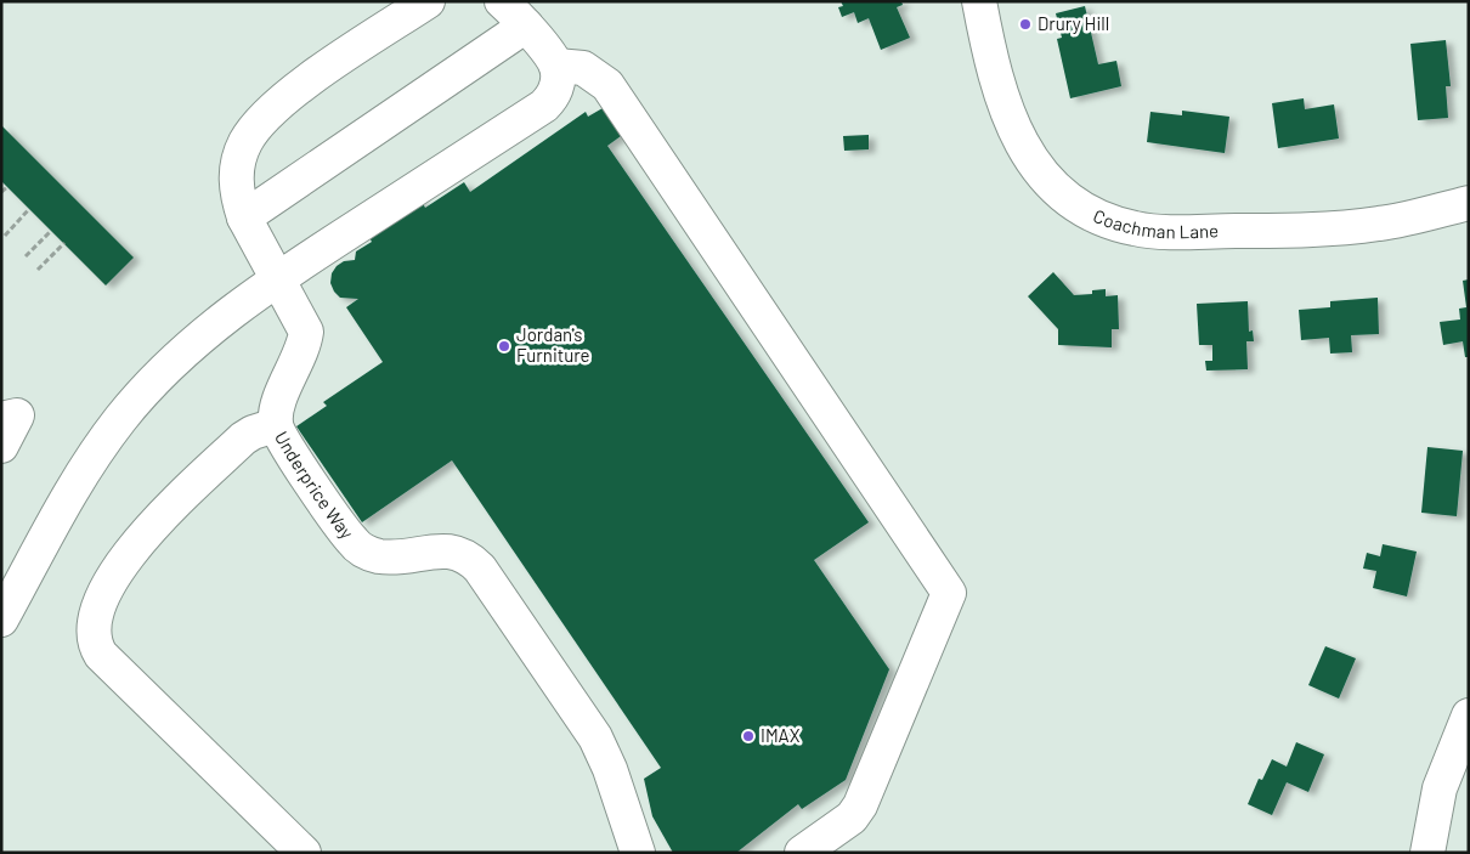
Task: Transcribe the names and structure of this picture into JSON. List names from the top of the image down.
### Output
{
  "streets": {
    "street": ["Coachman Lane", "Underprice Way"]
  },
  "places": ["Drury Hill", "Jordan's Furniture", "IMAX"]
}
